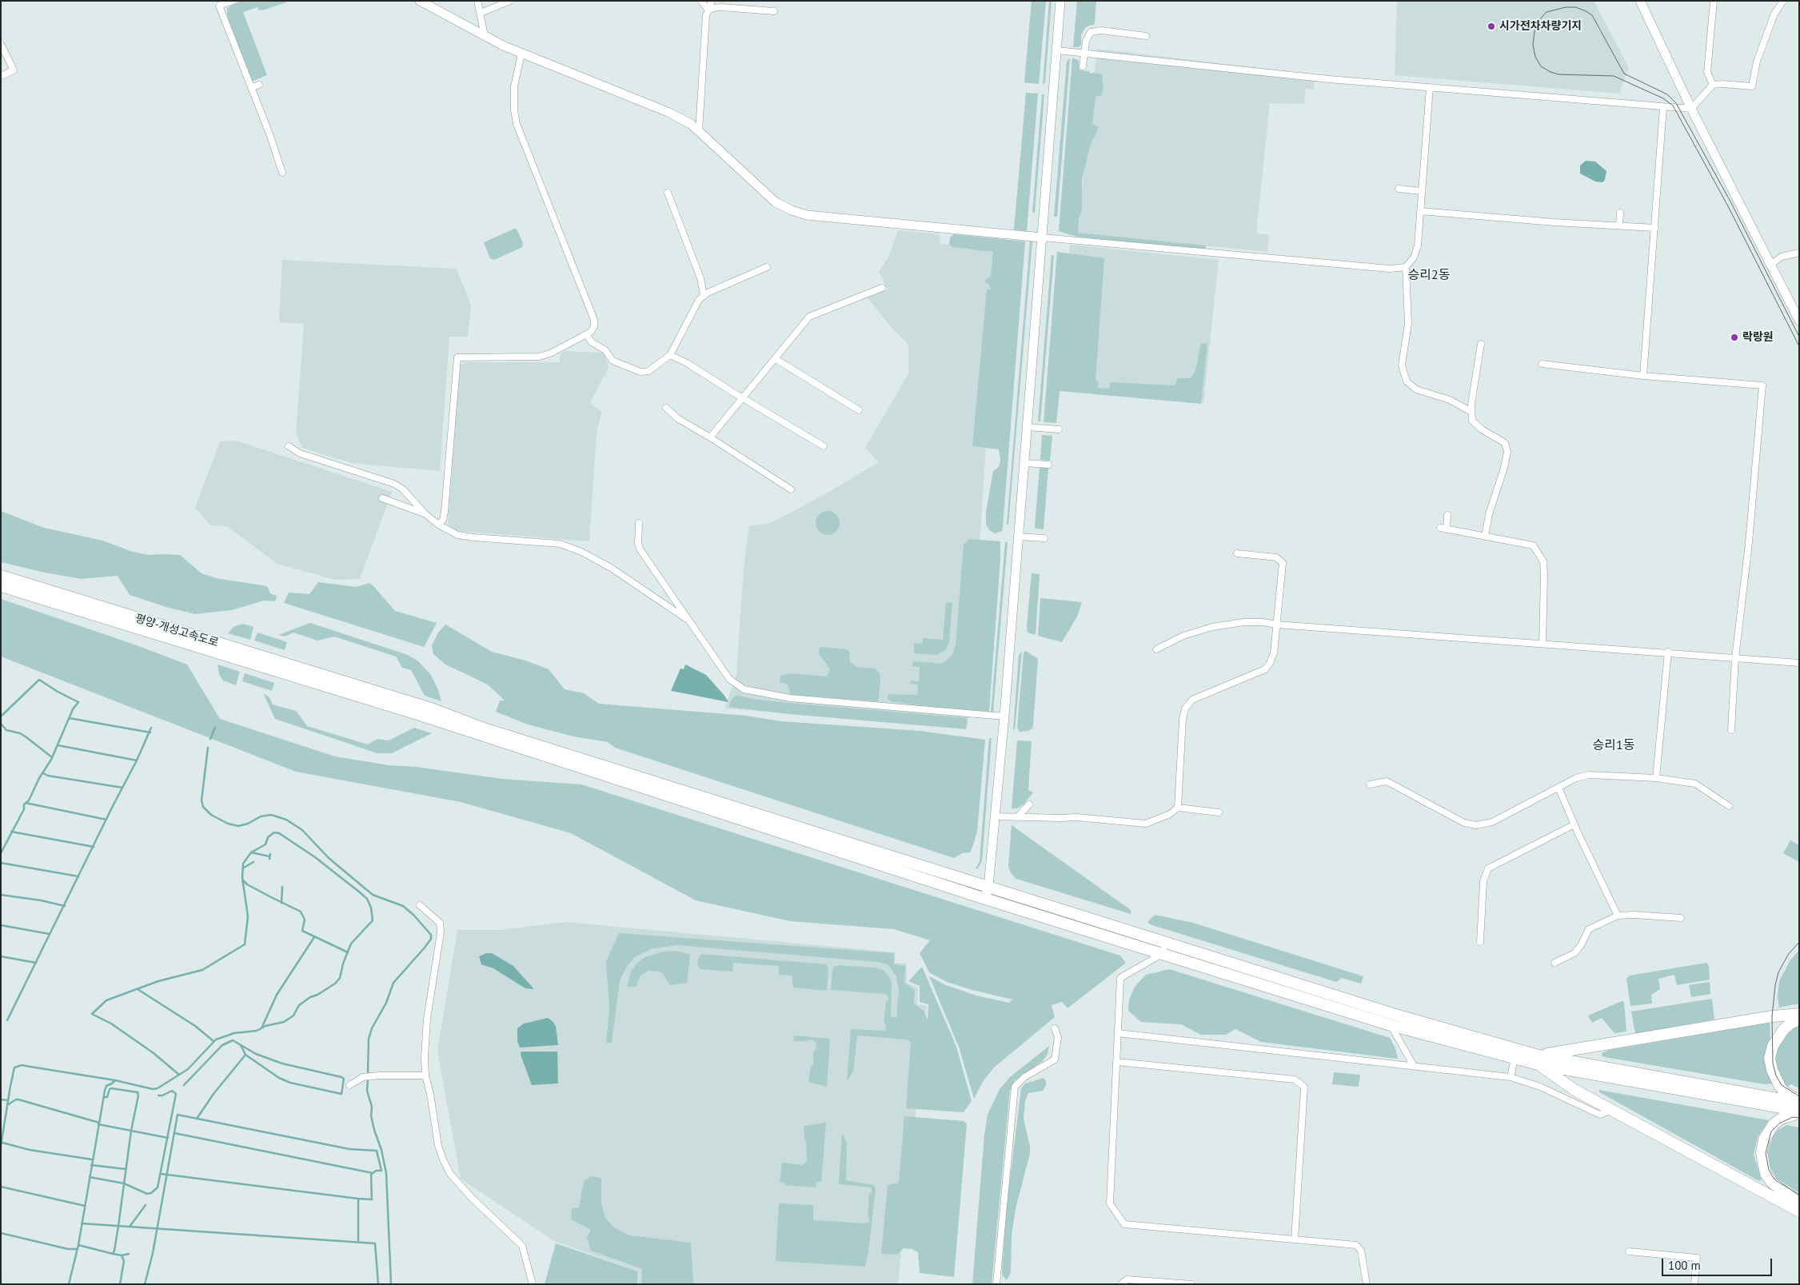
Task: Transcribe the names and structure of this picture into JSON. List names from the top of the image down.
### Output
{
  "streets": {
    "highway": ["평양-개성고속도로"]
  },
  "districts": ["승리2동", "승리1동"],
  "places": ["시가전차차량기지", "락랑원"],
  "scale_bar": "100 m"
}
